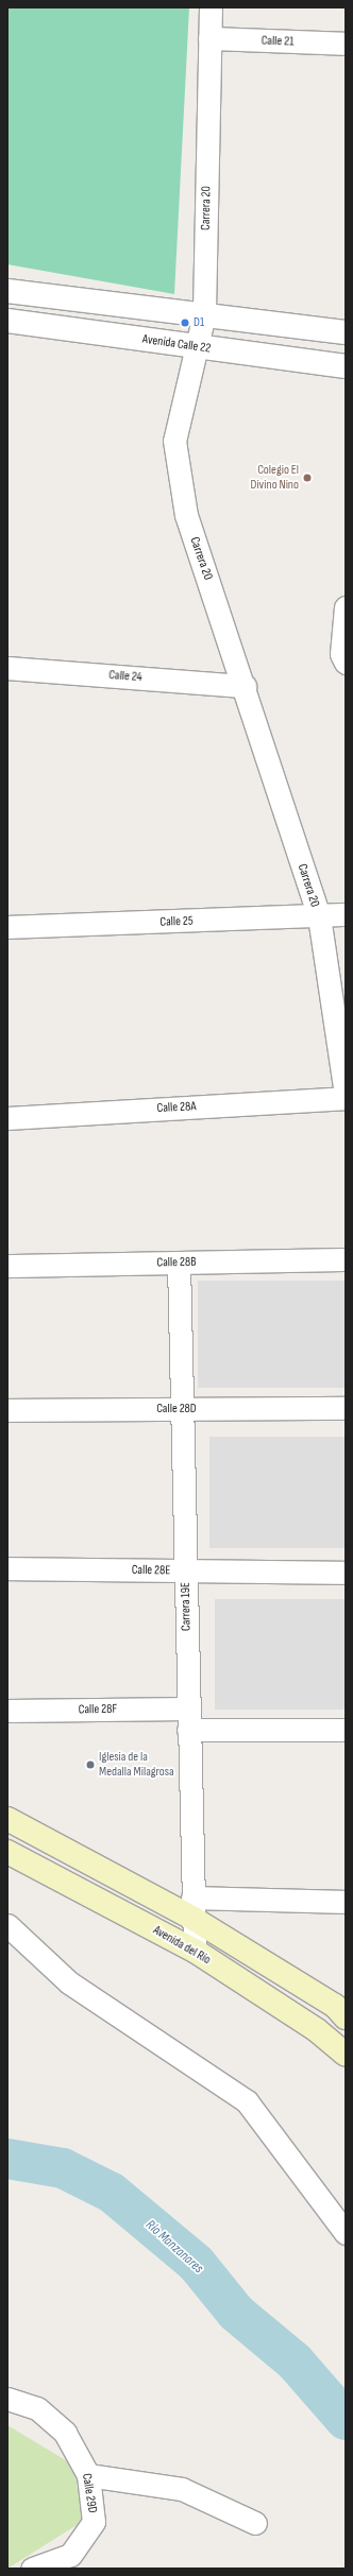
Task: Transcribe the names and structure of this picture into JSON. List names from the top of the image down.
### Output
{
  "streets": {
    "main road": ["Avenida del Río"],
    "street": [
      "Calle 21",
      "Carrera 20",
      "Avenida Calle 22",
      "Calle 24",
      "Calle 25",
      "Calle 28A",
      "Calle 28B",
      "Calle 28D",
      "Calle 28E",
      "Carrera 19E",
      "Calle 28F",
      "Calle 29D"
    ]
  },
  "crossings": [
    ["Calle 21", "Carrera 20"],
    ["Carrera 20", "Avenida Calle 22"],
    ["Carrera 20", "Calle 24"],
    ["Carrera 20", "Calle 25"],
    ["Carrera 20", "Calle 28A"],
    ["Calle 28B", "Carrera 19E"],
    ["Calle 28D", "Carrera 19E"],
    ["Calle 28E", "Carrera 19E"],
    ["Carrera 19E", "Calle 28F"],
    ["Carrera 19E", "Avenida del Río"]
  ],
  "water": ["Río Manzanares"],
  "places": ["D1", "Colegio El Divino Nino", "Iglesia de la Medalla Milagrosa"]
}
